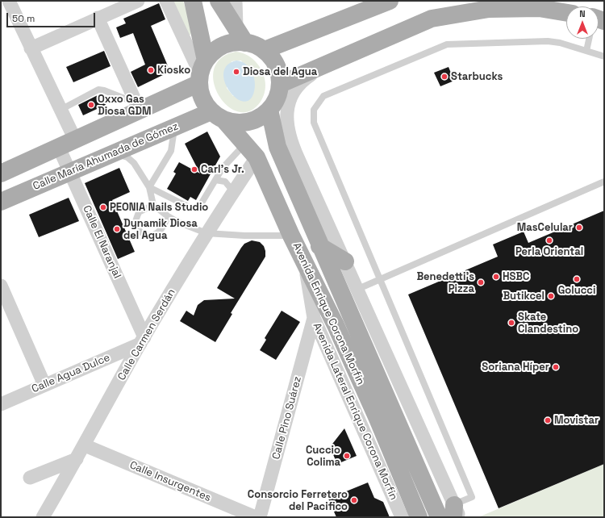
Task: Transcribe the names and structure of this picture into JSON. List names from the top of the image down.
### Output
{
  "streets": {
    "main road": ["Calle María Ahumada de Gómez", "Avenida Enrique Corona Morfín"],
    "street": [
      "Calle El Naranjal",
      "Calle Carmen Serdán",
      "Calle Agua Dulce",
      "Avenida Lateral Enrique Corona Morfín",
      "Calle Pino Suárez",
      "Calle Insurgentes"
    ]
  },
  "crossings": [
    ["Calle María Ahumada de Gómez", "Calle El Naranjal"],
    ["Calle María Ahumada de Gómez", "Avenida Enrique Corona Morfín"],
    ["Calle El Naranjal", "Calle Carmen Serdán"],
    ["Calle El Naranjal", "Calle Agua Dulce"],
    ["Avenida Enrique Corona Morfín", "Calle Carmen Serdán"],
    ["Avenida Enrique Corona Morfín", "Avenida Lateral Enrique Corona Morfín"],
    ["Calle Carmen Serdán", "Calle Agua Dulce"],
    ["Calle Carmen Serdán", "Calle Insurgentes"],
    ["Avenida Lateral Enrique Corona Morfín", "Calle Pino Suárez"]
  ],
  "places": [
    "Kiosko",
    "Diosa del Agua",
    "Starbucks",
    "Oxxo Gas Diosa GDM",
    "Carl's Jr.",
    "PEONIA Nails Studio",
    "MasCelular",
    "Dynamik Diosa del Agua",
    "Perla Oriental",
    "HSBC",
    "Golucci",
    "Benedetti's Pizza",
    "Butikcel",
    "Skate Clandestino",
    "Soriana Híper",
    "Movistar",
    "Cuccio Colima",
    "Consorcio Ferretero del Pacifico"
  ],
  "scale_bar": "50 m",
  "north": "top"
}
